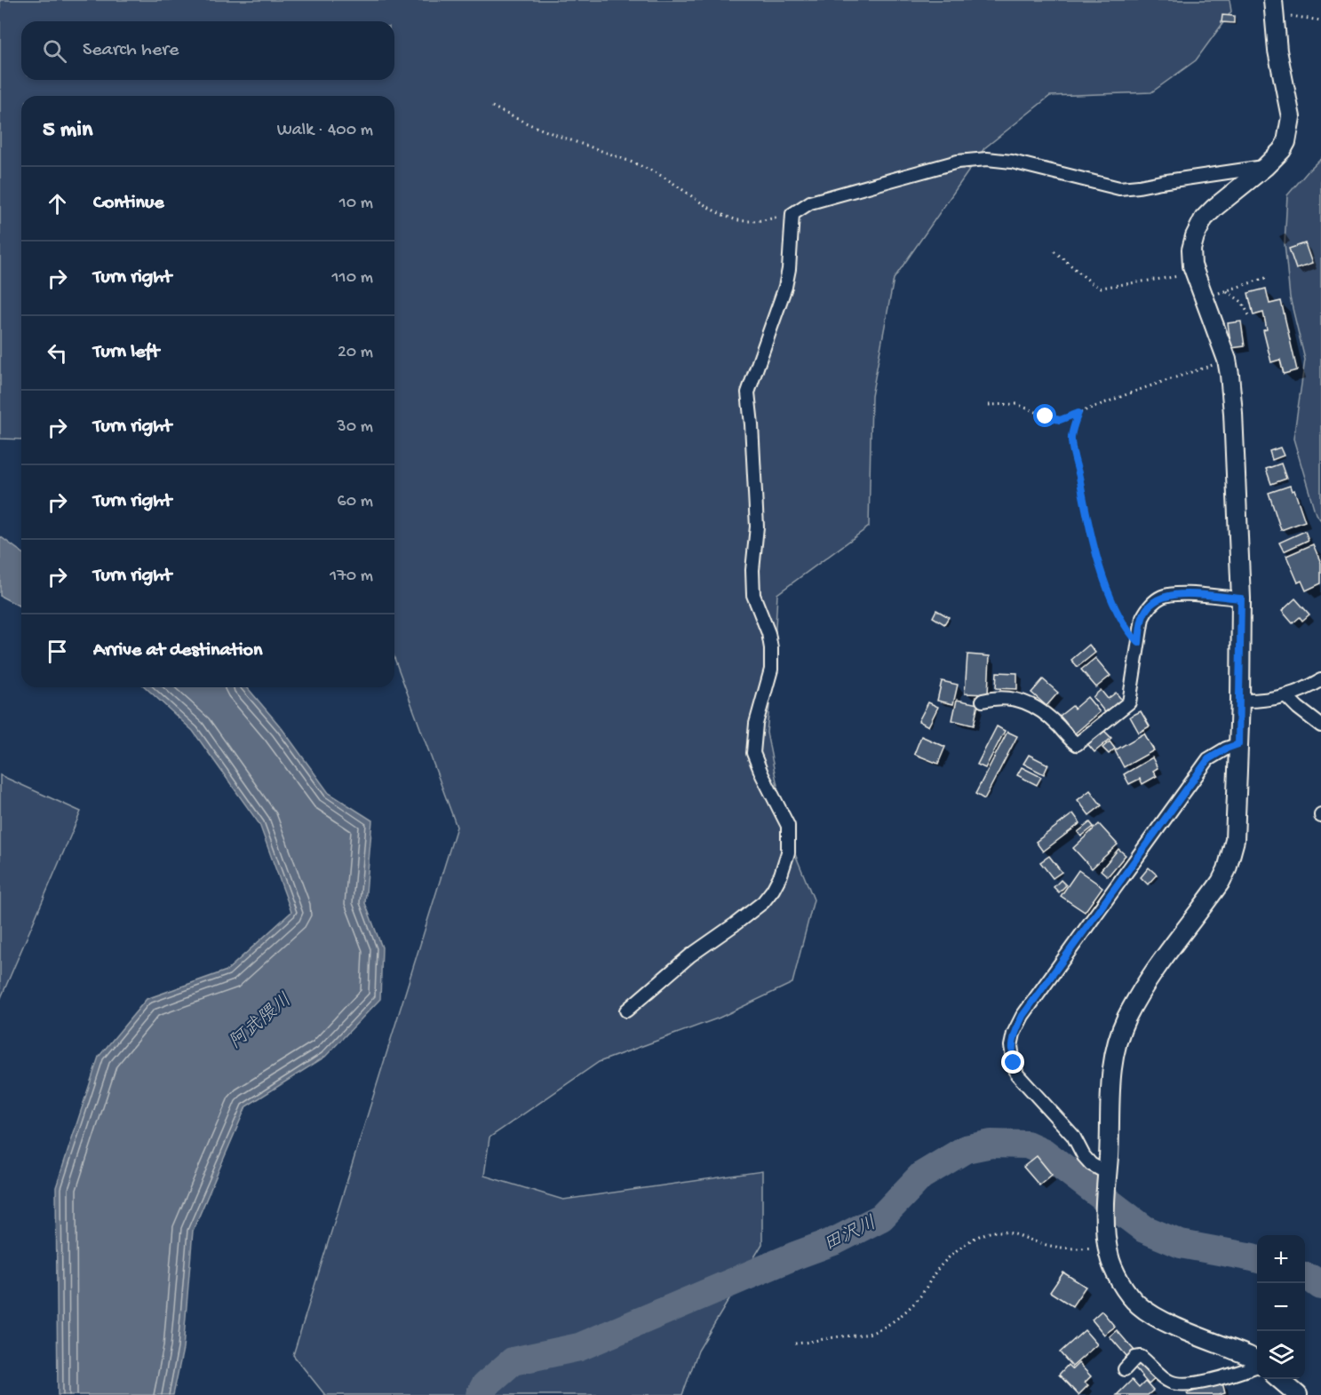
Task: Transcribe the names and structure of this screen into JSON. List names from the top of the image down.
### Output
{
  "water": ["阿武隈川", "田沢川"],
  "page": {
    "search": "Search here",
    "heading": ["5 min", "Walk · 400 m"],
    "list": [
      ["Continue", "10 m"],
      ["Turn right", "110 m"],
      ["Turn left", "20 m"],
      ["Turn right", "30 m"],
      ["Turn right", "60 m"],
      ["Turn right", "170 m"],
      "Arrive at destination"
    ],
    "map_buttons": ["+", "−"]
  }
}
